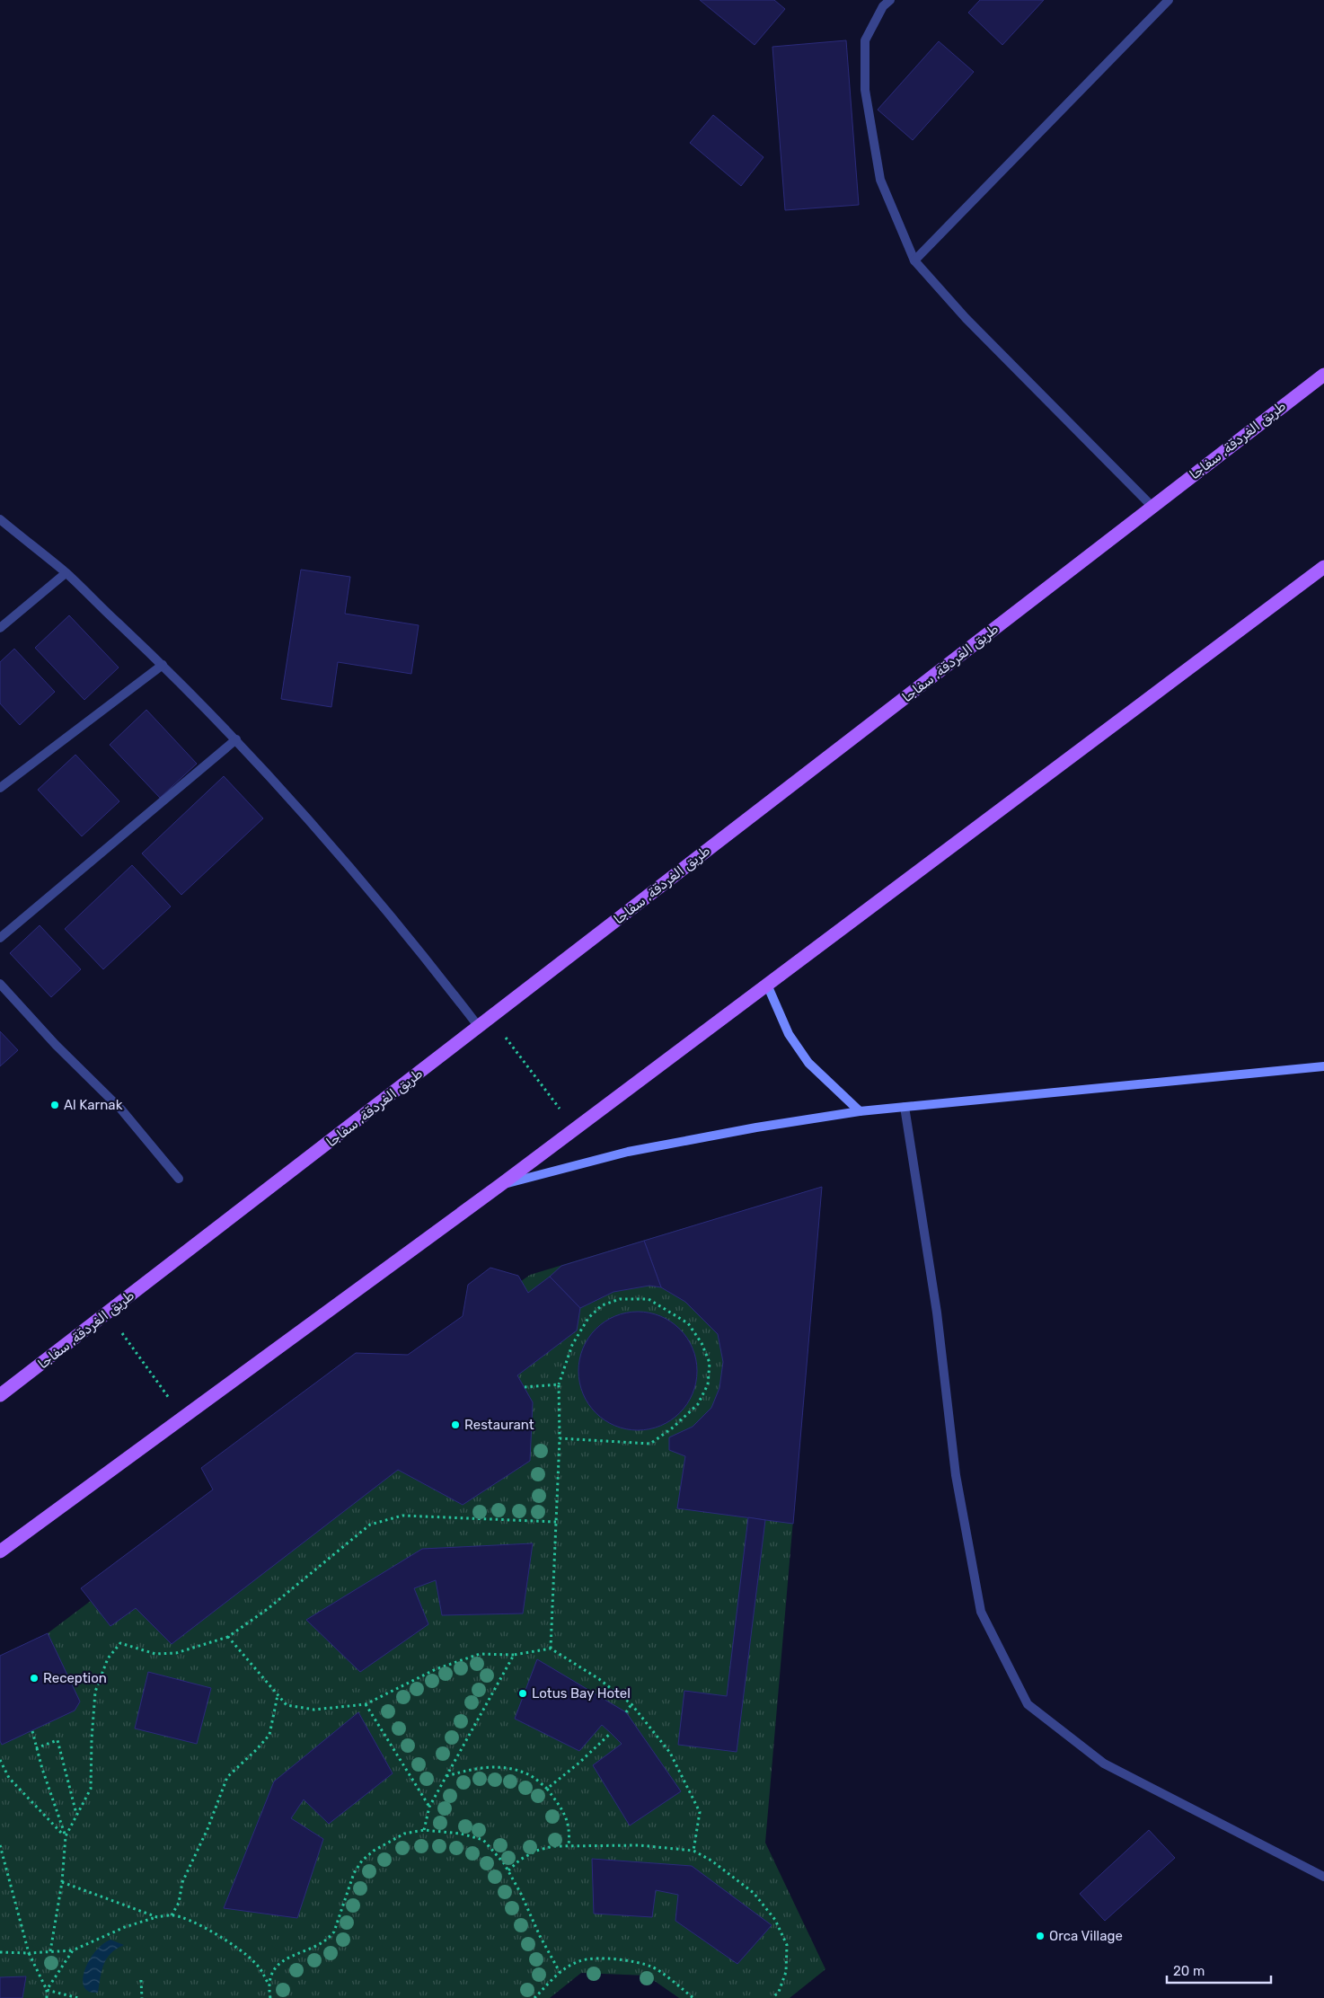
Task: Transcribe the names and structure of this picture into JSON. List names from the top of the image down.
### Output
{
  "streets": {
    "main road": ["طريق الغردقة, سفاجا"]
  },
  "places": [
    "Al Karnak",
    "Restaurant",
    "Reception",
    "Lotus Bay Hotel",
    "Orca Village"
  ],
  "scale_bar": "20 m"
}
